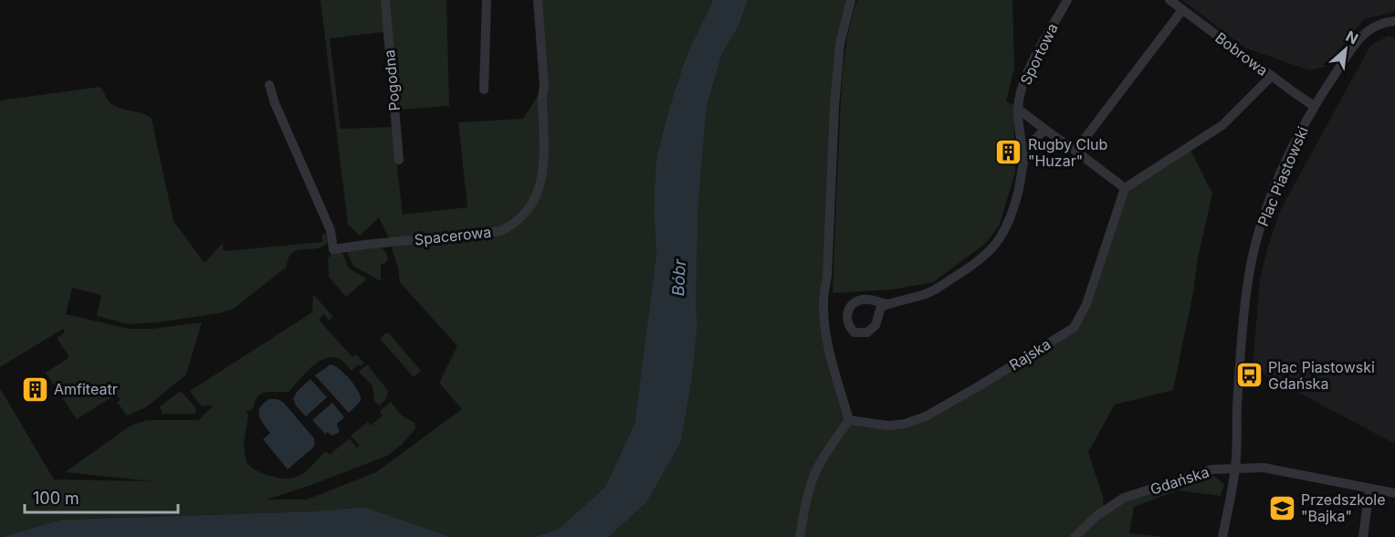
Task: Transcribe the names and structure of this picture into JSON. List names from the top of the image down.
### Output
{
  "streets": {
    "street": [
      "Sportowa",
      "Bobrowa",
      "Pogodna",
      "Plac Piastowski",
      "Spacerowa",
      "Rajska",
      "Gdańska"
    ]
  },
  "crossings": [
    ["Bobrowa", "Plac Piastowski"],
    ["Plac Piastowski", "Gdańska"]
  ],
  "water": ["Bóbr"],
  "places": {
    "building": ["Rugby Club \"Huzar\"", "Amfiteatr"],
    "bus stop": ["Plac Piastowski Gdańska"],
    "school or university": ["Przedszkole \"Bajka\""]
  },
  "scale_bar": "100 m",
  "north": "top right"
}
